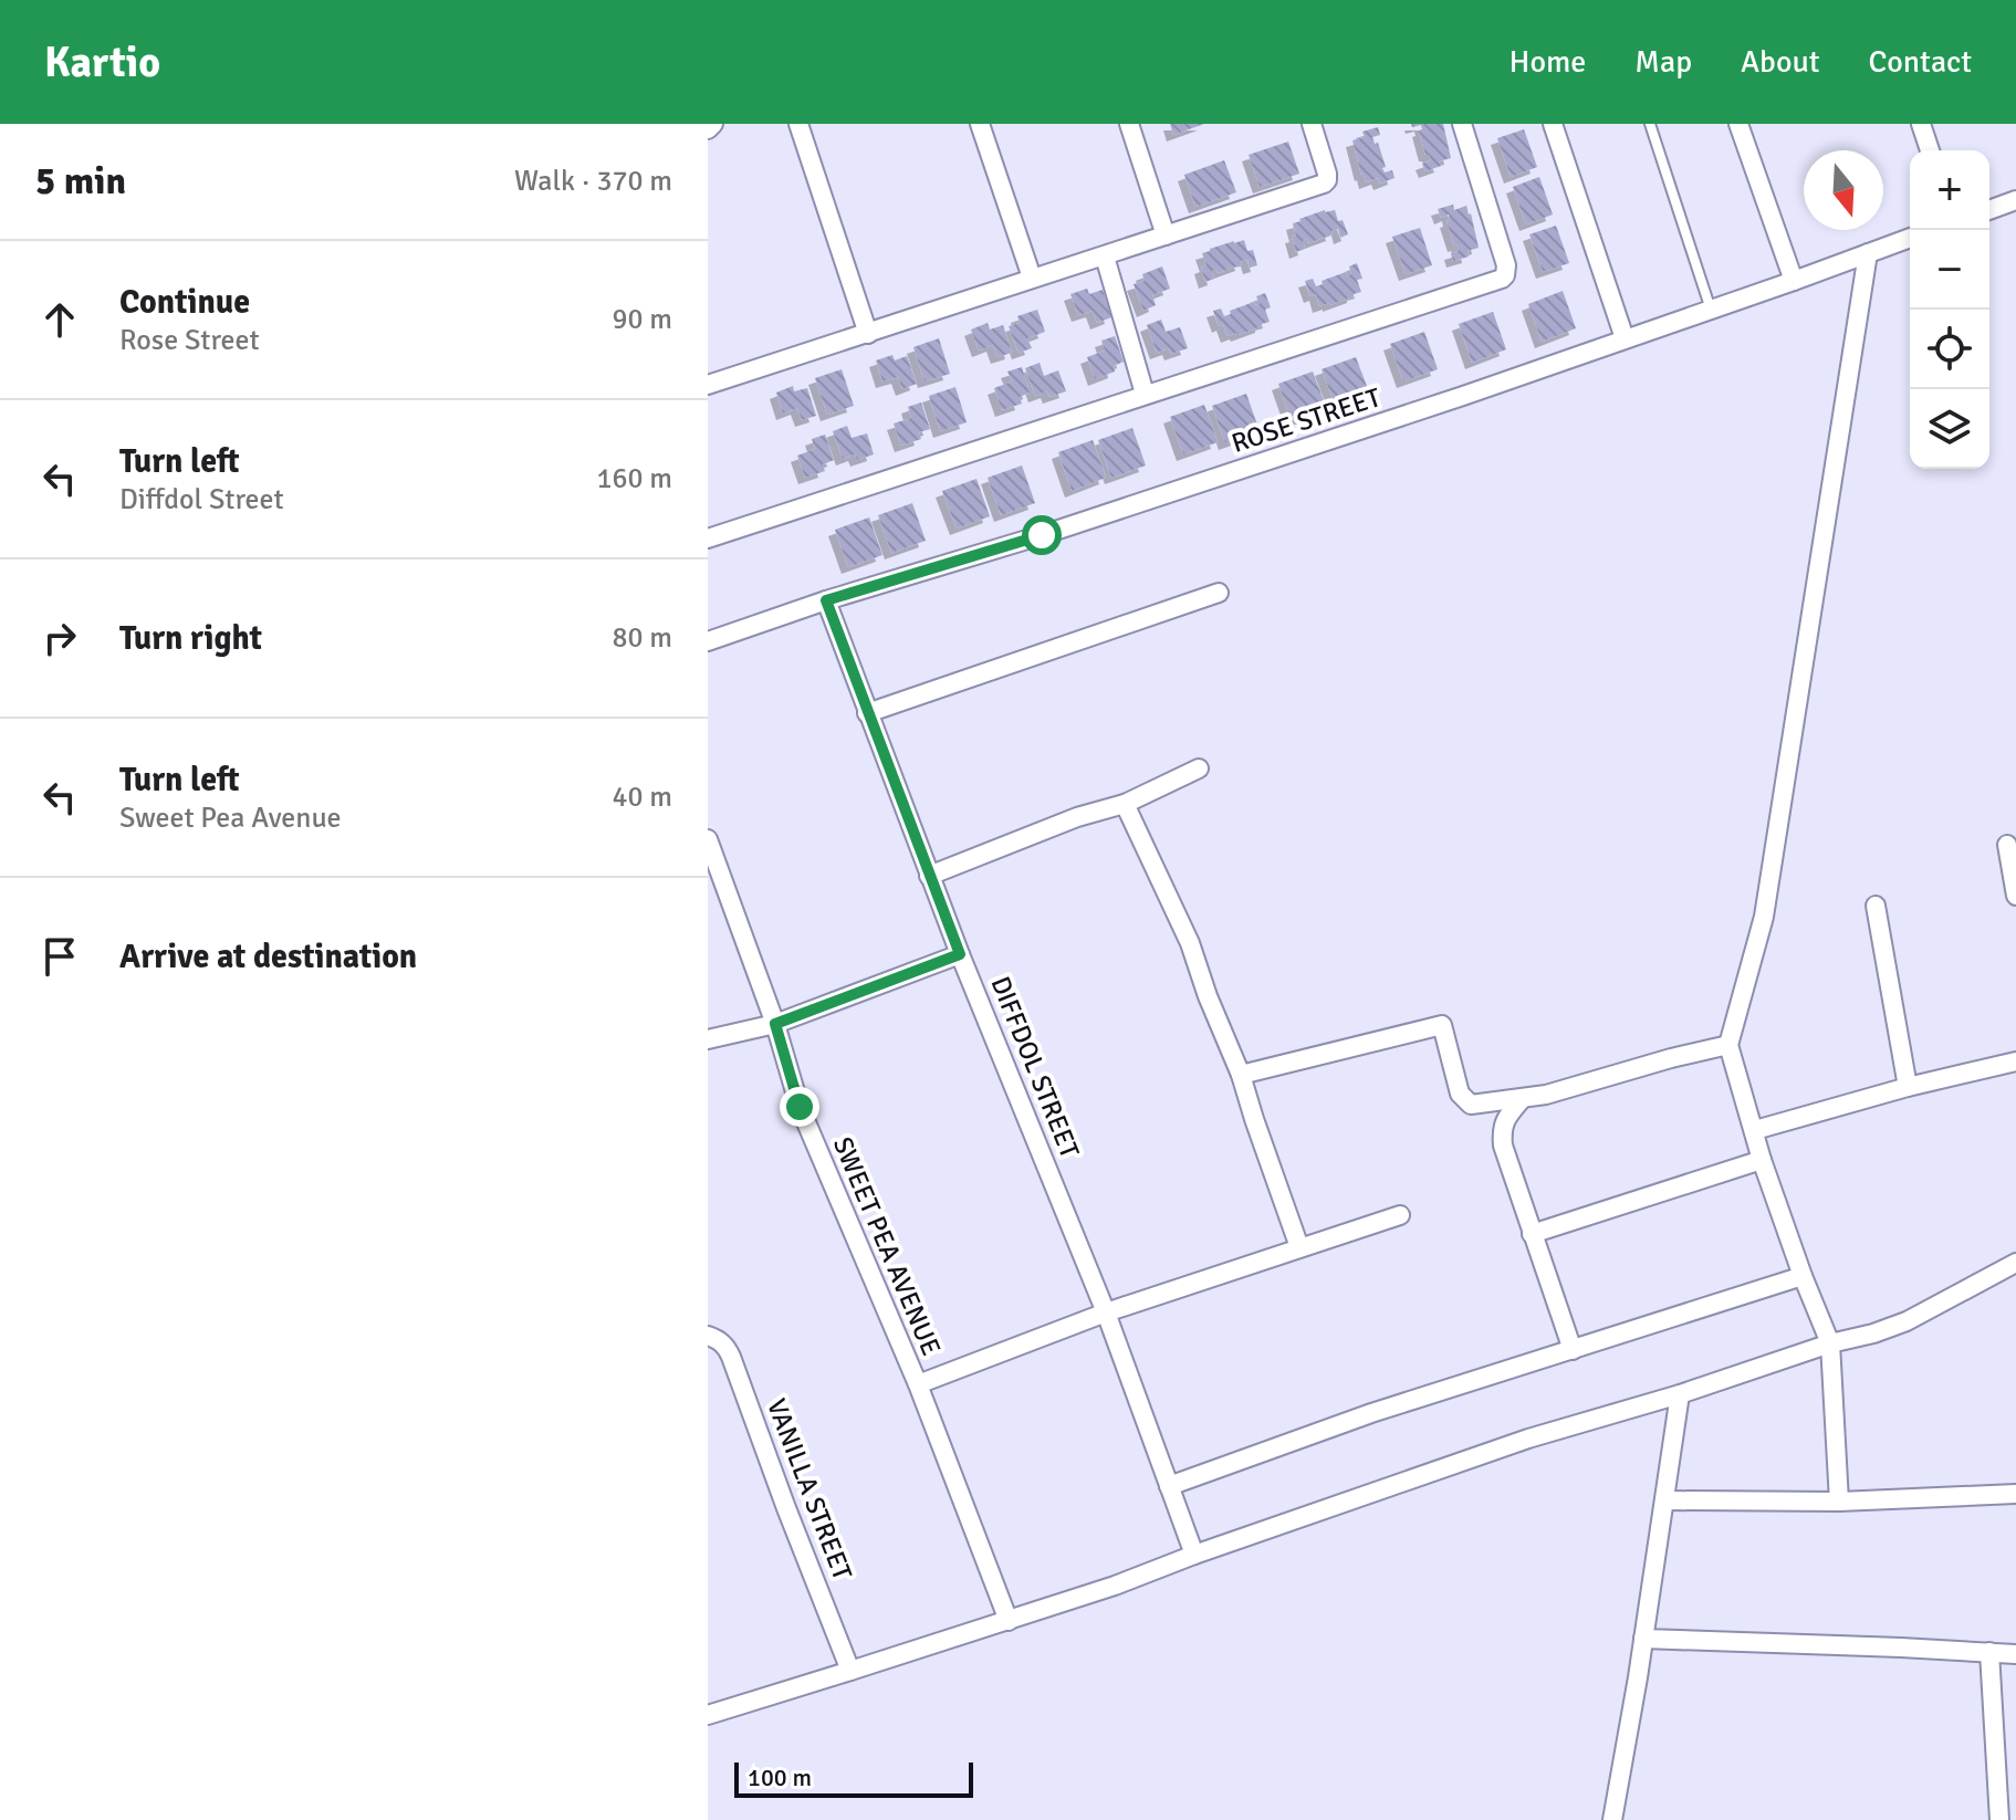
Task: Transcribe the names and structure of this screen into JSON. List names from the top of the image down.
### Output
{
  "streets": {
    "street": [
      "ROSE STREET",
      "DIFFDOL STREET",
      "SWEET PEA AVENUE",
      "VANILLA STREET"
    ]
  },
  "crossings": [
    ["ROSE STREET", "DIFFDOL STREET"]
  ],
  "scale_bar": "100 m",
  "north": "bottom",
  "page": {
    "header": "Kartio",
    "nav": [
      "Home",
      "Map",
      "About",
      "Contact"
    ],
    "heading": ["5 min", "Walk · 370 m"],
    "map_buttons": ["+", "−"],
    "list": [
      ["Continue", "Rose Street", "90 m"],
      ["Turn left", "Diffdol Street", "160 m"],
      ["Turn right", "80 m"],
      ["Turn left", "Sweet Pea Avenue", "40 m"],
      "Arrive at destination"
    ],
    "scale": "100 m"
  }
}
